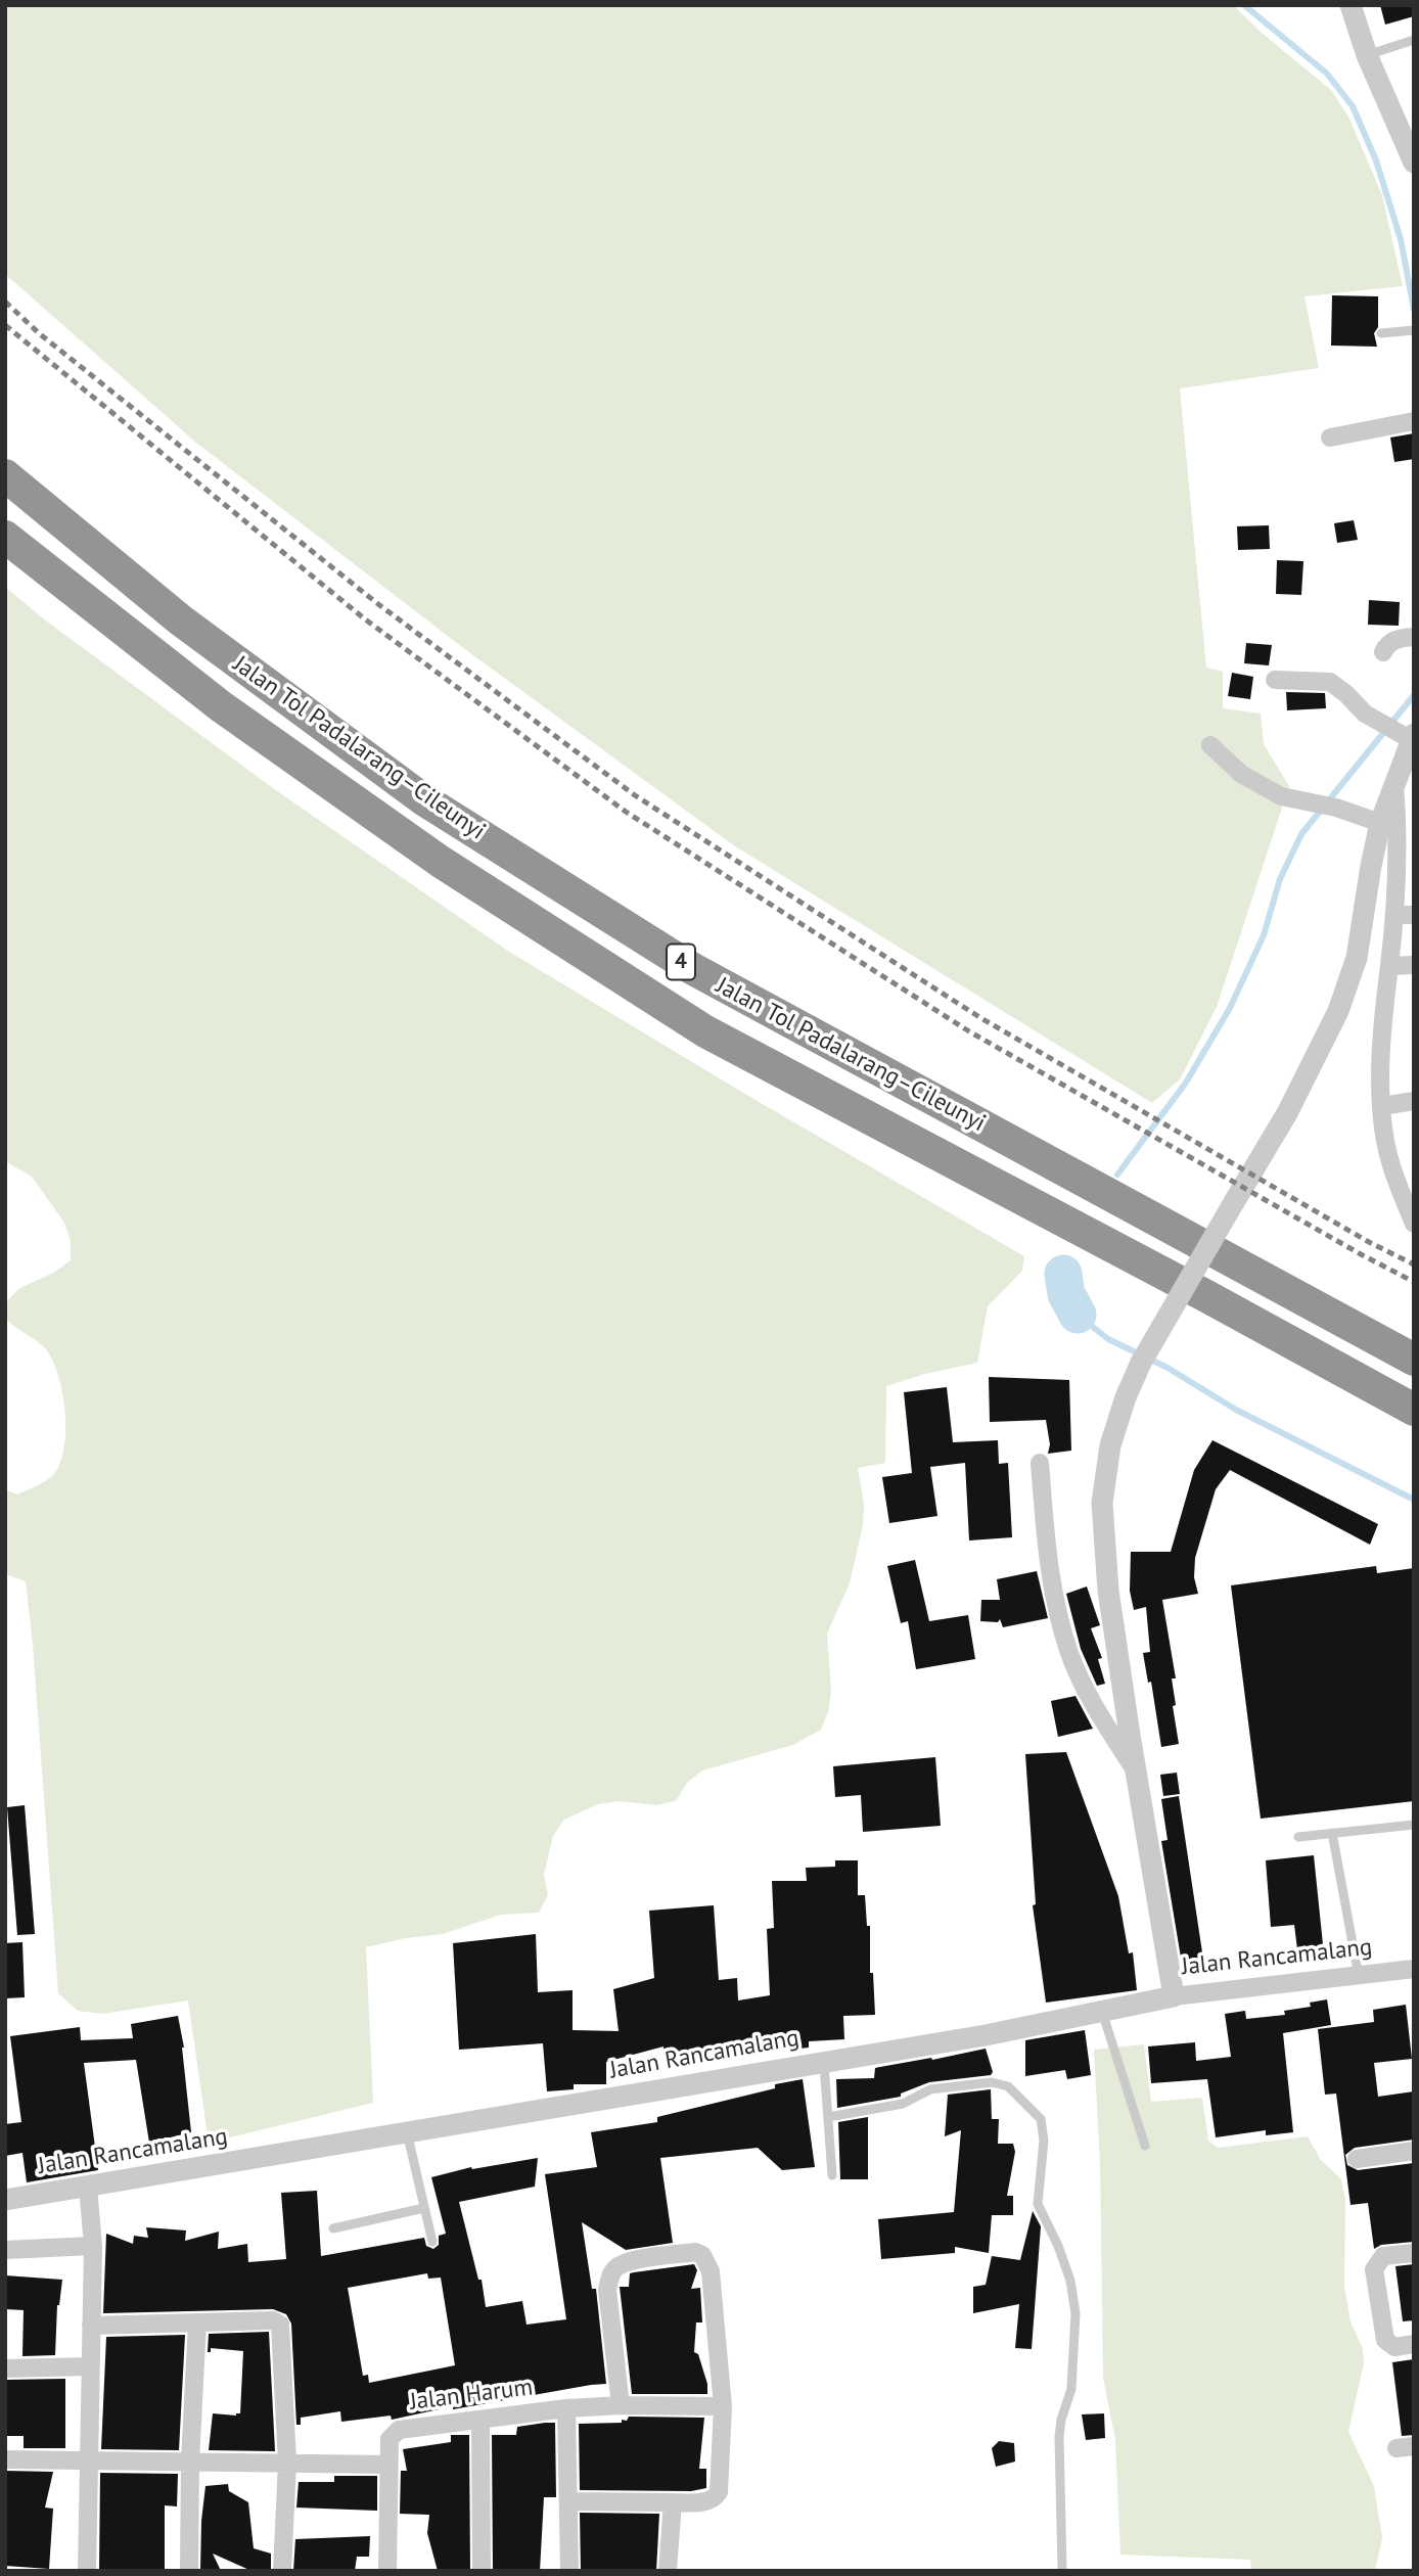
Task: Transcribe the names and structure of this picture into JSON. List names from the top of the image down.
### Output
{
  "streets": {
    "highway": ["Jalan Tol Padalarang–Cileunyi", "4"],
    "street": ["Jalan Rancamalang", "Jalan Harum"]
  }
}
